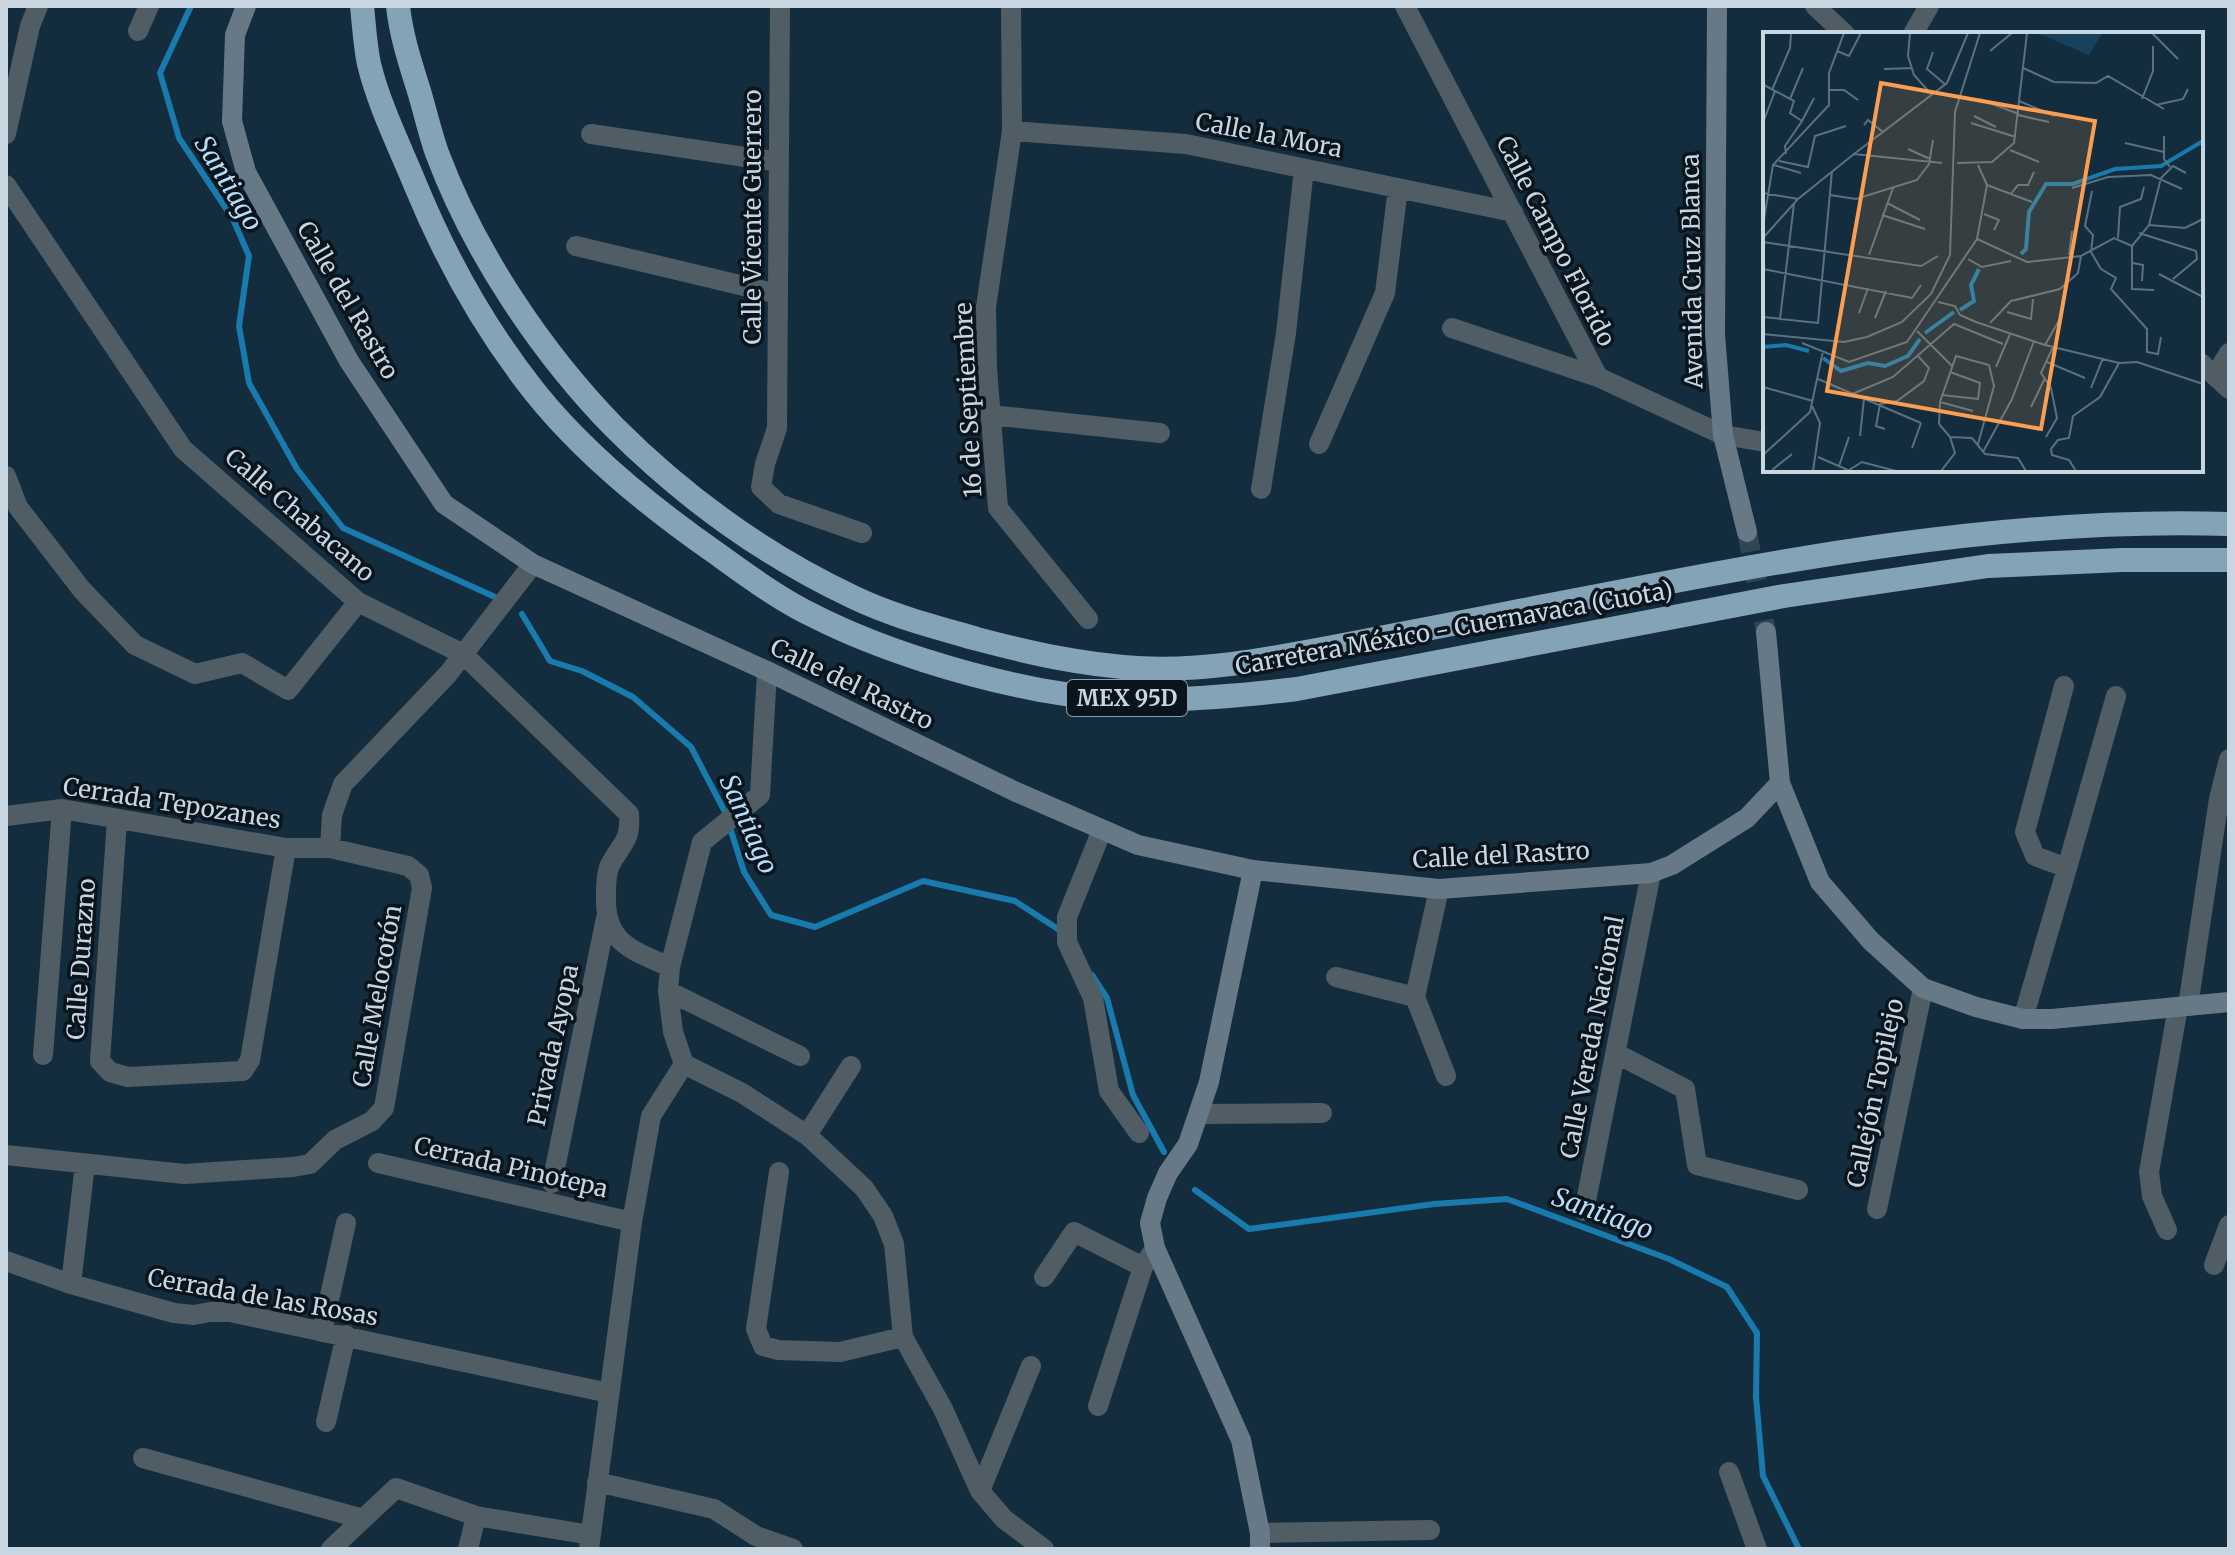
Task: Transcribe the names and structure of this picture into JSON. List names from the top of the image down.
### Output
{
  "streets": {
    "highway": ["Carretera México - Cuernavaca (Cuota)", "MEX 95D"],
    "main road": ["Avenida Cruz Blanca", "Calle del Rastro"],
    "street": [
      "Calle la Mora",
      "Calle Vicente Guerrero",
      "Calle Campo Florido",
      "16 de Septiembre",
      "Calle Chabacano",
      "Cerrada Tepozanes",
      "Calle Durazno",
      "Calle Melocotón",
      "Calle Vereda Nacional",
      "Privada Ayopa",
      "Callejón Topilejo",
      "Cerrada Pinotepa",
      "Cerrada de las Rosas"
    ]
  },
  "crossings": [
    ["Calle la Mora", "Calle Campo Florido"],
    ["Calle la Mora", "16 de Septiembre"],
    ["Calle Campo Florido", "Avenida Cruz Blanca"],
    ["Calle del Rastro", "Calle Vereda Nacional"],
    ["Calle Chabacano", "Privada Ayopa"],
    ["Cerrada Tepozanes", "Calle Durazno"],
    ["Cerrada Tepozanes", "Calle Melocotón"]
  ],
  "water": ["Santiago"]
}
